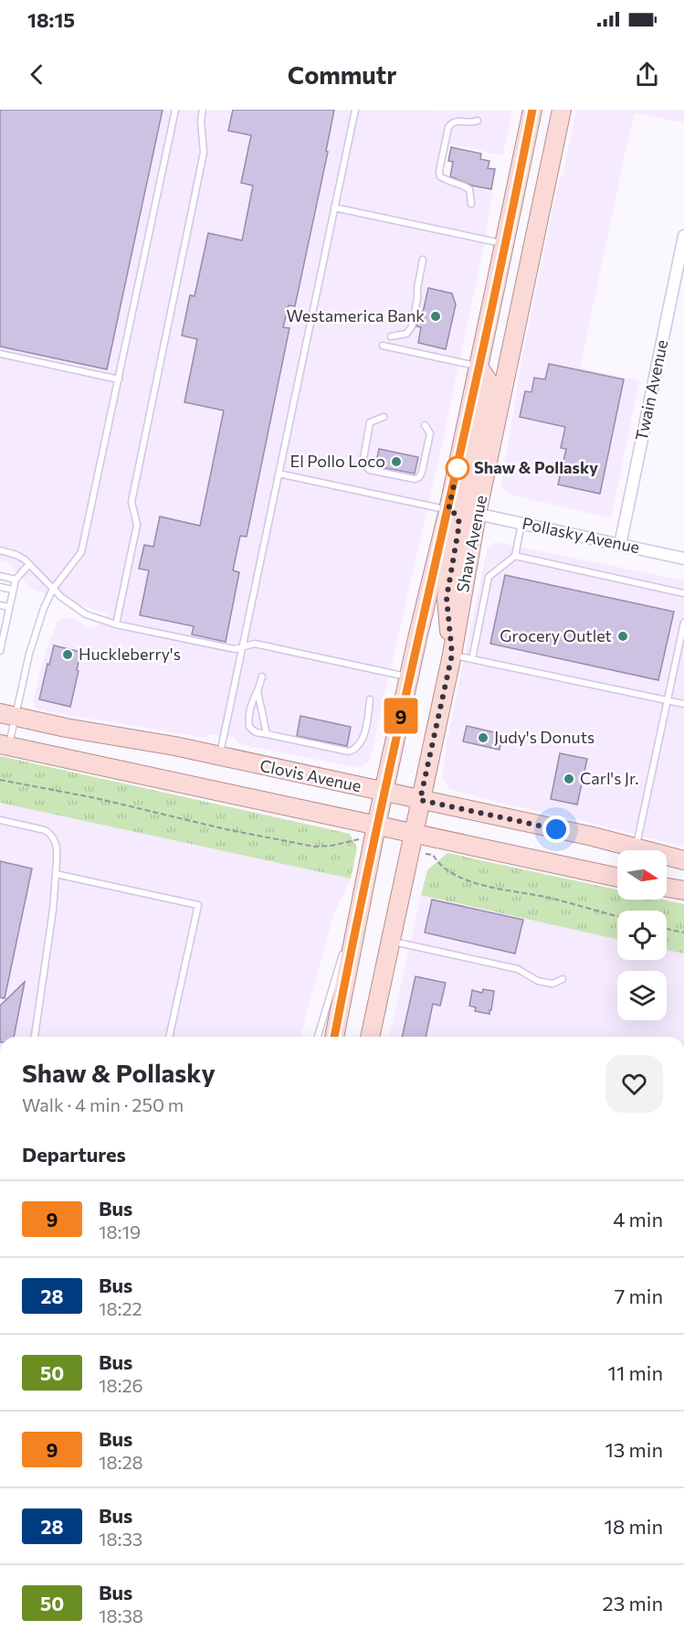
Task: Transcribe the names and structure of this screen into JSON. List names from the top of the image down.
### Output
{
  "streets": {
    "main road": ["Shaw Avenue", "Clovis Avenue"],
    "street": ["Twain Avenue", "Pollasky Avenue"]
  },
  "crossings": [
    ["Twain Avenue", "Pollasky Avenue"],
    ["Pollasky Avenue", "Shaw Avenue"],
    ["Shaw Avenue", "Clovis Avenue"]
  ],
  "places": [
    "Westamerica Bank",
    "El Pollo Loco",
    "Shaw & Pollasky",
    "Grocery Outlet",
    "Huckleberry's",
    "Judy's Donuts",
    "Carl's Jr."
  ],
  "lines": ["bus line 9"],
  "north": "right",
  "page": {
    "status": "18:15",
    "header": "Commutr",
    "on_map": "9",
    "heading": [
      ["Shaw & Pollasky", "Walk · 4 min · 250 m"],
      "Departures"
    ],
    "list": [
      {
        "mark": "9",
        "name": "Bus",
        "note": "18:19",
        "value": "4 min"
      },
      {
        "mark": "28",
        "name": "Bus",
        "note": "18:22",
        "value": "7 min"
      },
      {
        "mark": "50",
        "name": "Bus",
        "note": "18:26",
        "value": "11 min"
      },
      {
        "mark": "9",
        "name": "Bus",
        "note": "18:28",
        "value": "13 min"
      },
      {
        "mark": "28",
        "name": "Bus",
        "note": "18:33",
        "value": "18 min"
      },
      {
        "mark": "50",
        "name": "Bus",
        "note": "18:38",
        "value": "23 min"
      }
    ]
  }
}
